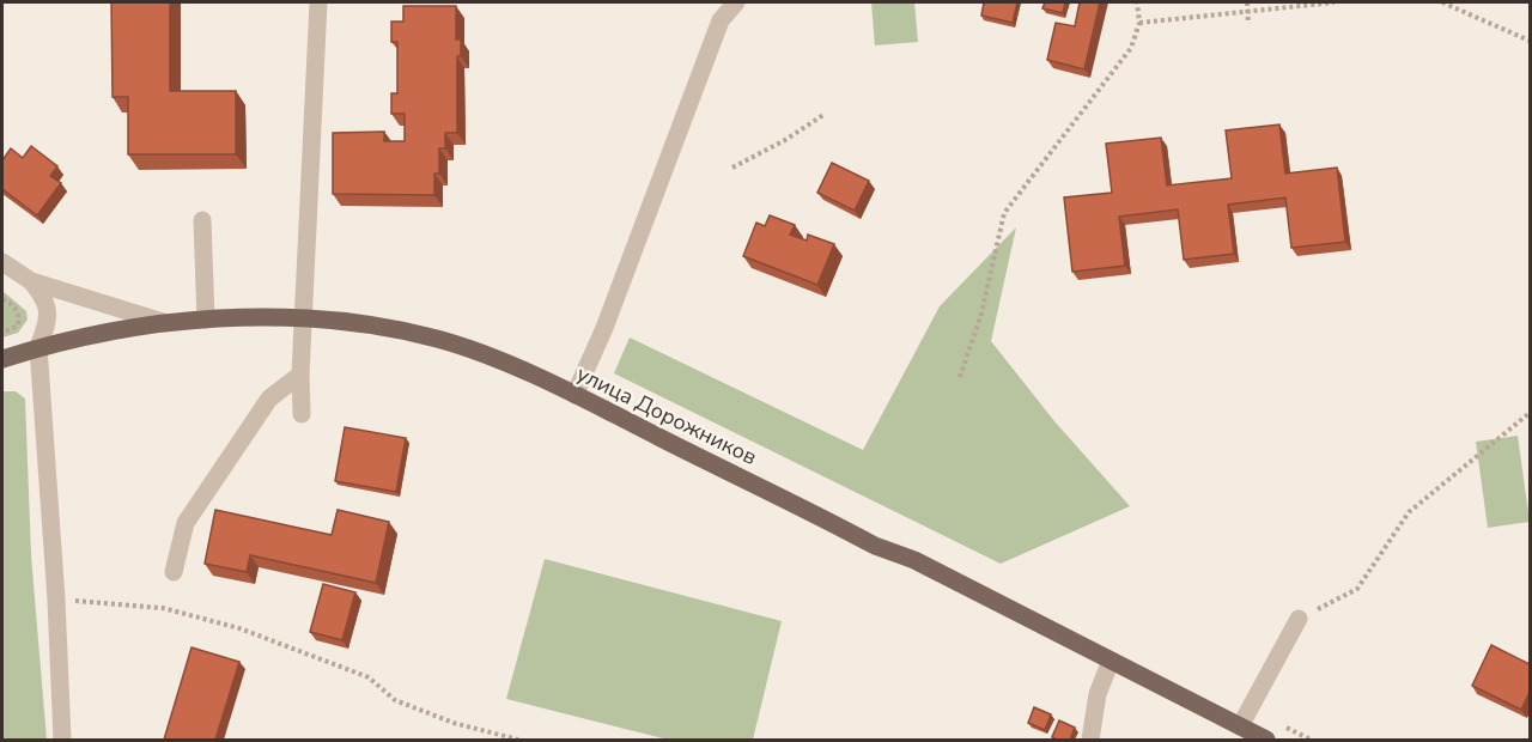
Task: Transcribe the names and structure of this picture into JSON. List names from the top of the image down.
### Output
{
  "streets": {
    "main road": ["улица Дорожников"]
  }
}
